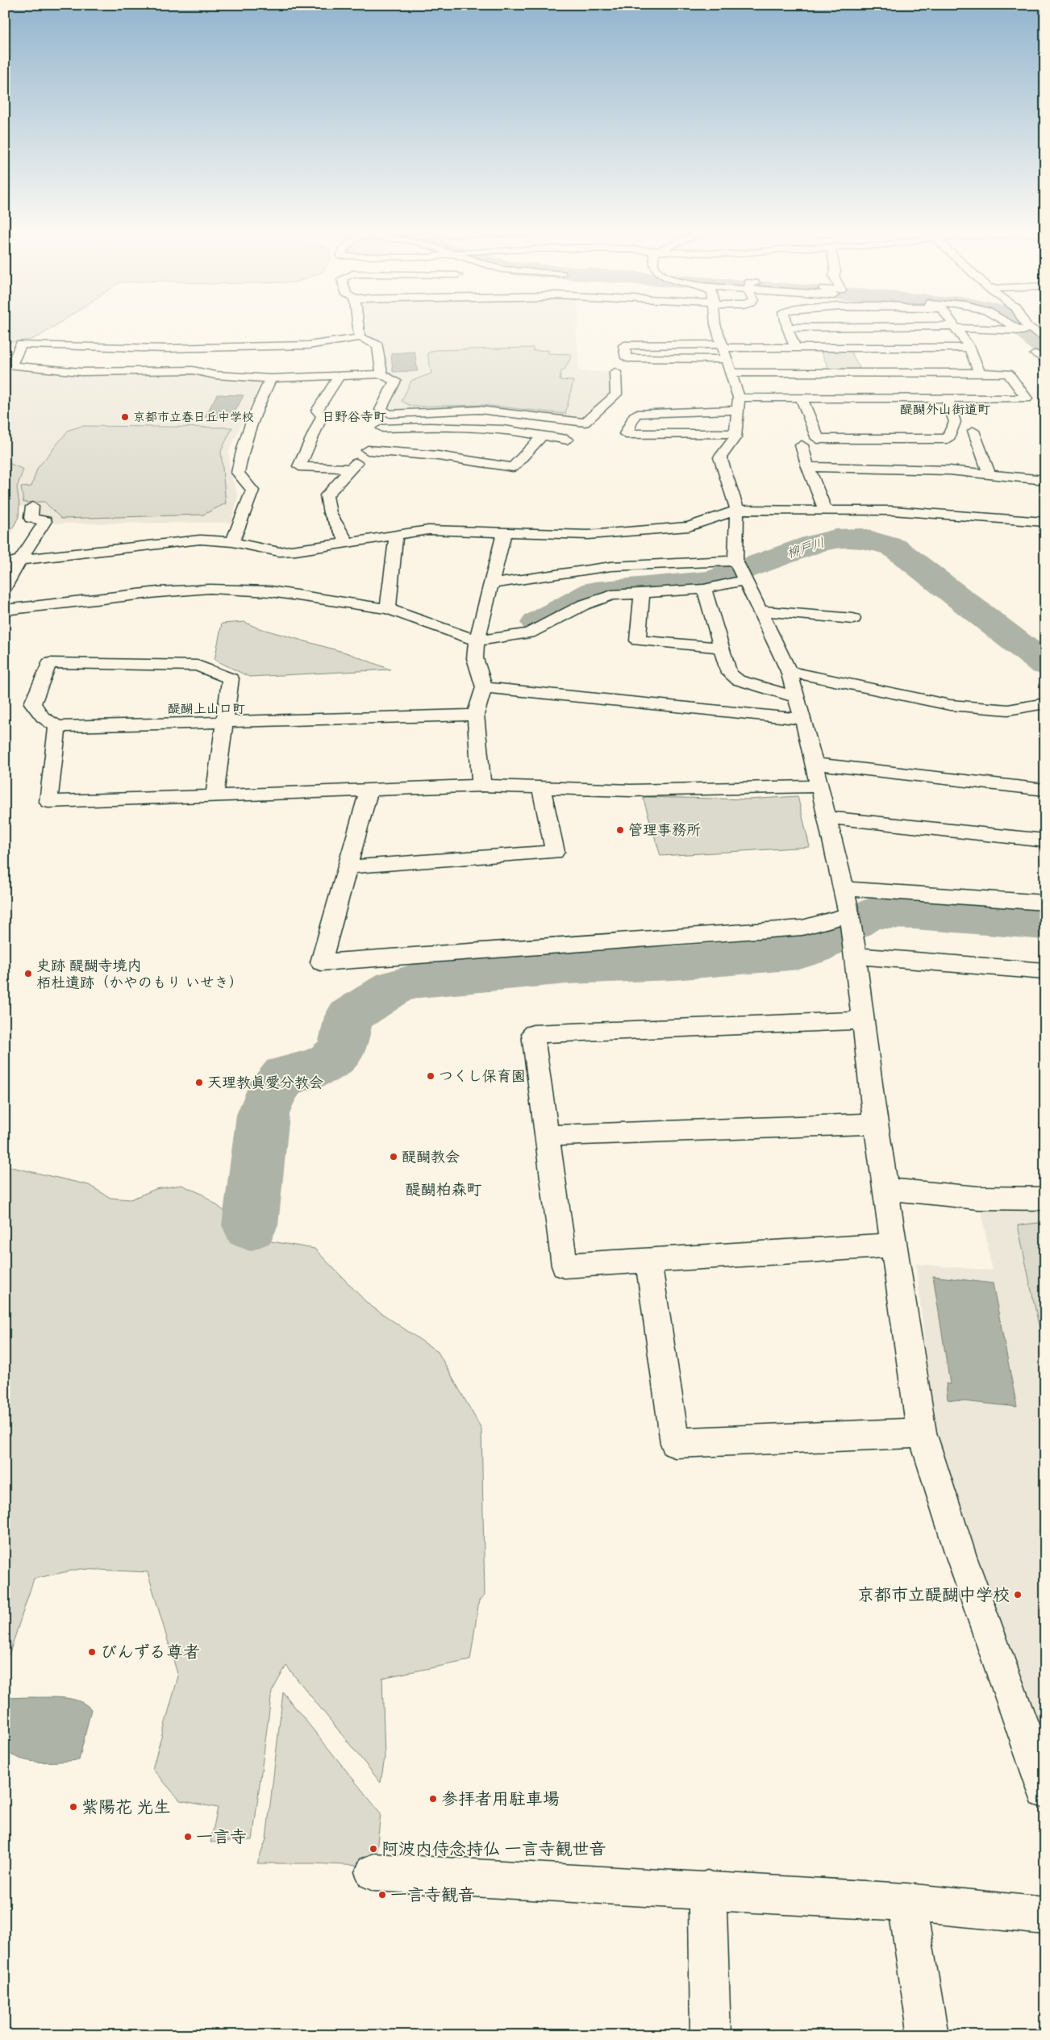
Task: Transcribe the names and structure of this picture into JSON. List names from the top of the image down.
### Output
{
  "districts": [
    "醍醐外山街道町",
    "日野谷寺町",
    "醍醐上山口町",
    "醍醐柏森町"
  ],
  "water": ["柳戸川"],
  "places": [
    "京都市立春日丘中学校",
    "管理事務所",
    "史跡 醍醐寺境内 栢杜遺跡（かやのもり いせき）",
    "つくし保育園",
    "天理教眞愛分教会",
    "醍醐教会",
    "京都市立醍醐中学校",
    "びんずる尊者",
    "参拝者用駐車場",
    "紫陽花 光生",
    "一言寺",
    "阿波内侍念持仏 一言寺観世音",
    "一言寺観音"
  ]
}
